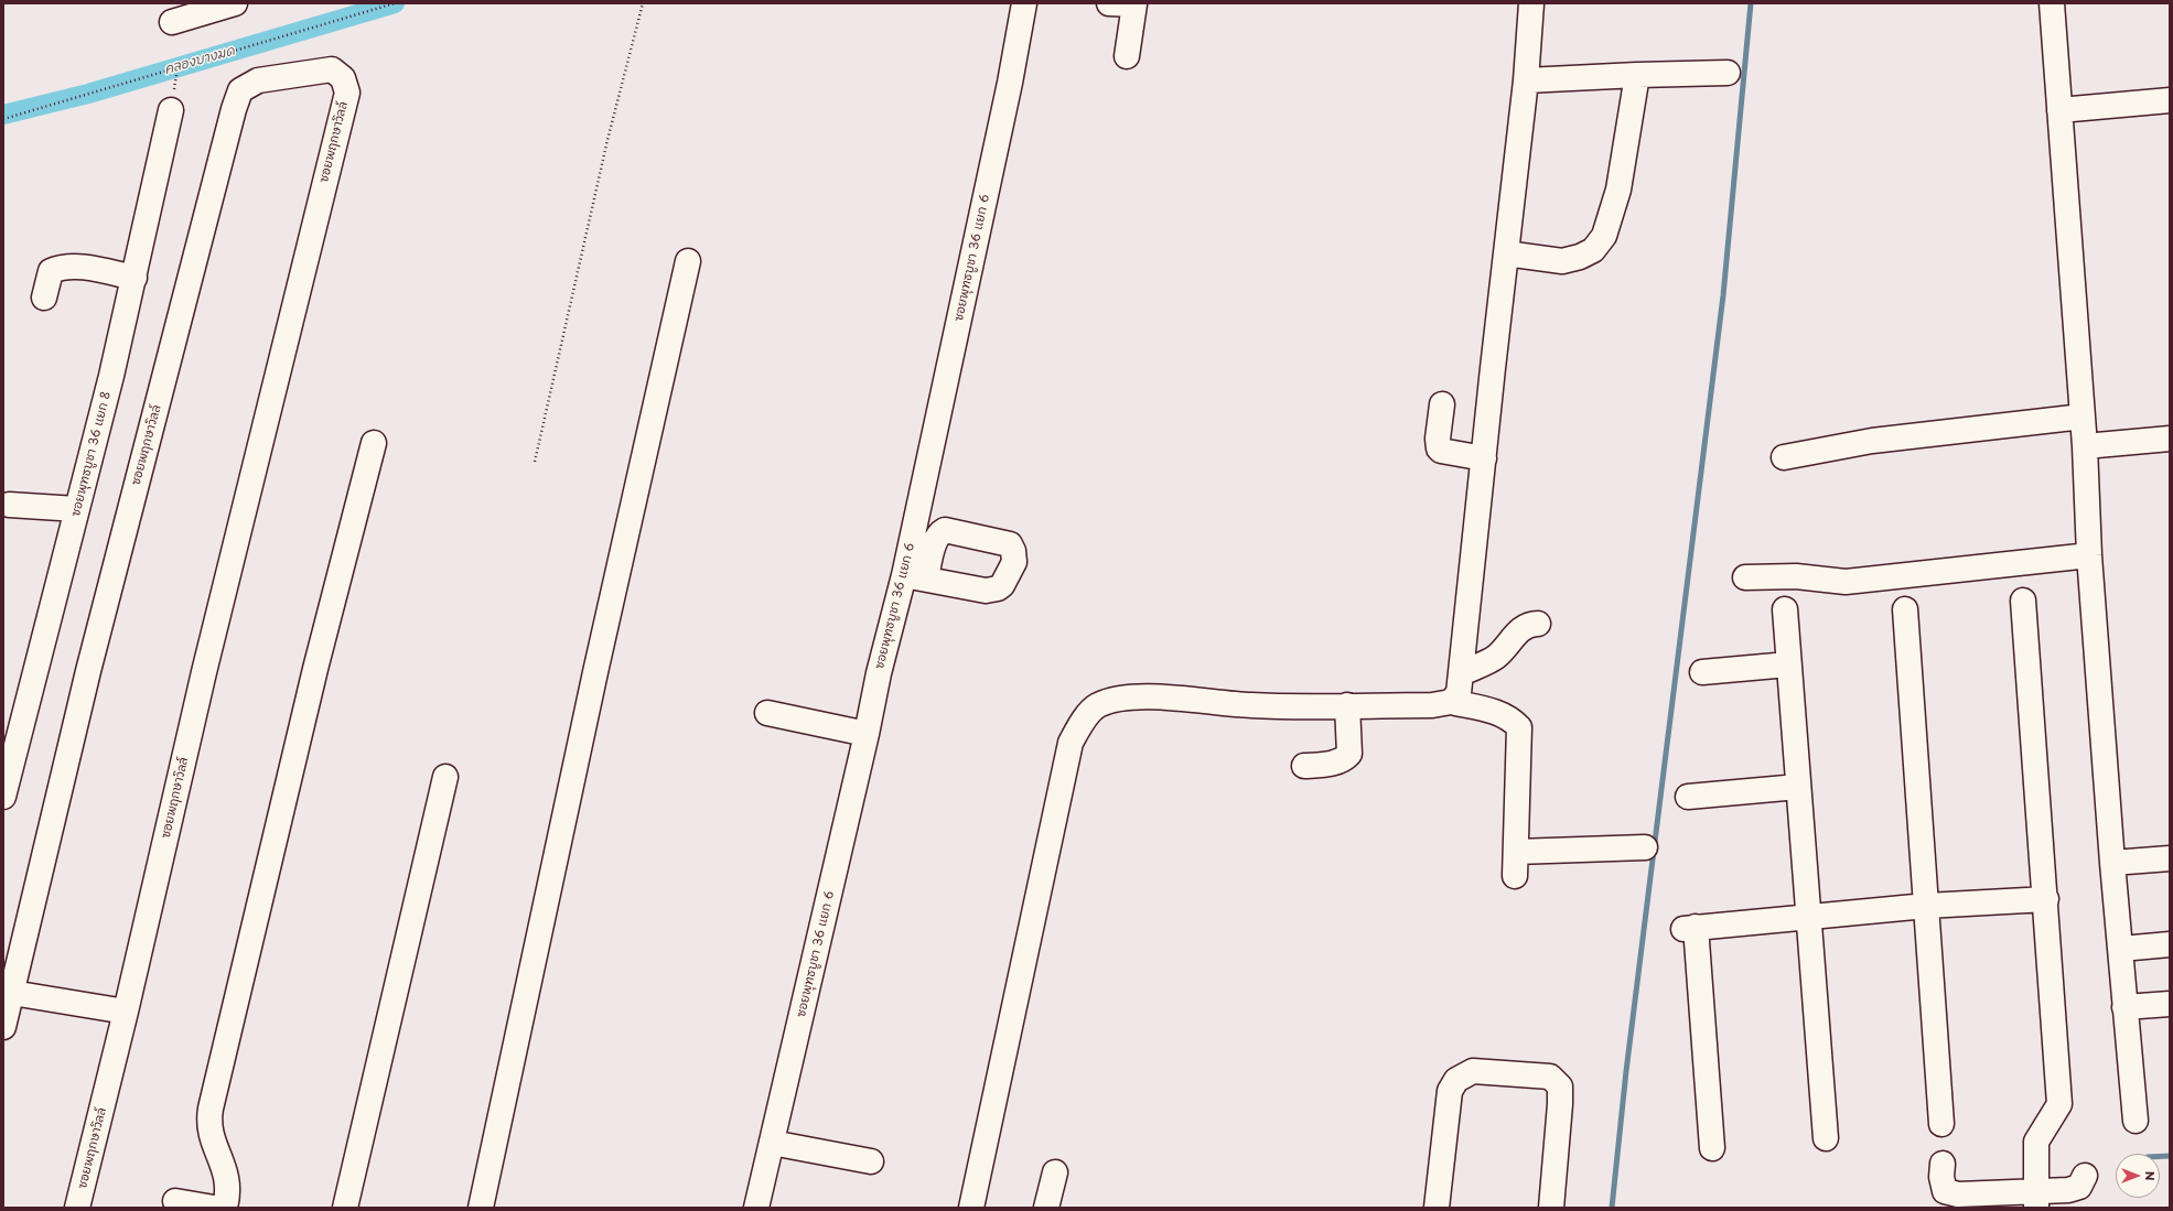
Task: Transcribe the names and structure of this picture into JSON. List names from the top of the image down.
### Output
{
  "streets": {
    "street": ["ซอยพฤกษาวิลล์", "ซอยพุทธบูชา 36 แยก 6", "ซอยพุทธบูชา 36 แยก 8"]
  },
  "water": ["คลองบางมด"],
  "north": "right"
}
